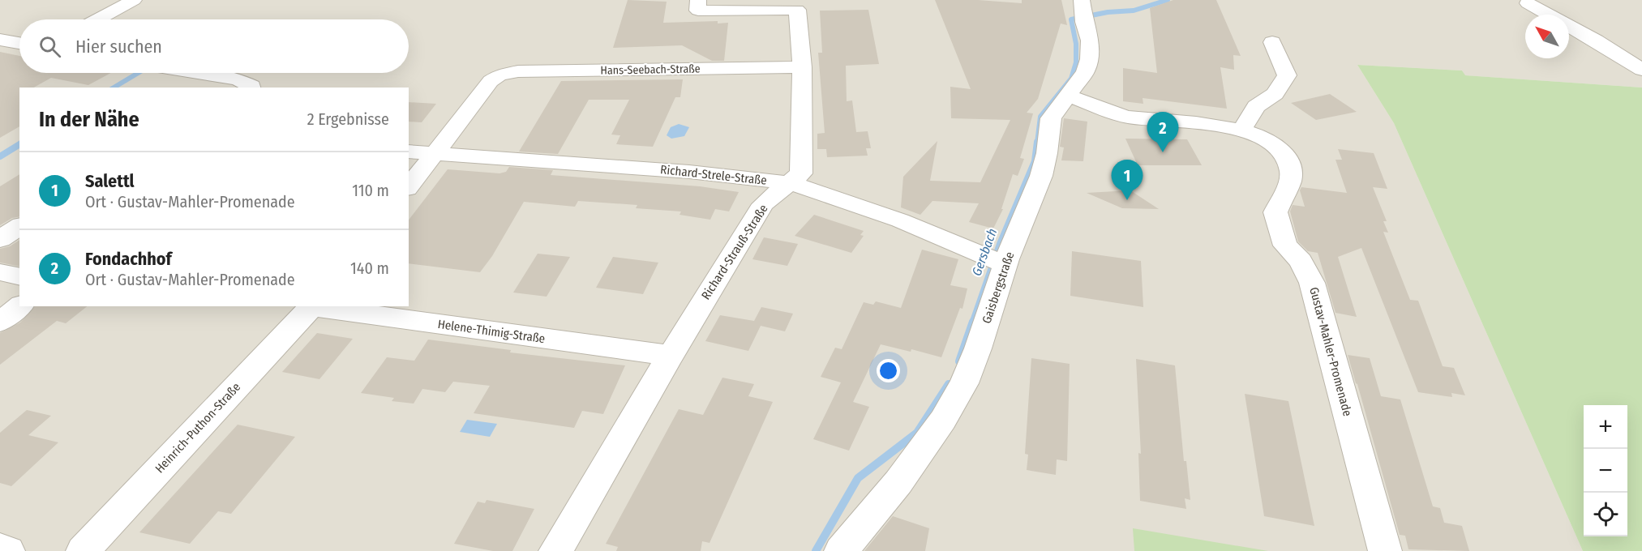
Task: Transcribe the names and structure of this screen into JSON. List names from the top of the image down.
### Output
{
  "streets": {
    "street": [
      "Hans-Seebach-Straße",
      "Richard-Strele-Straße",
      "Richard-Strauß-Straße",
      "Gaisbergstraße",
      "Helene-Thimig-Straße",
      "Gustav-Mahler-Promenade",
      "Heinrich-Puthon-Straße"
    ]
  },
  "crossings": [
    ["Hans-Seebach-Straße", "Richard-Strele-Straße"],
    ["Hans-Seebach-Straße", "Richard-Strauß-Straße"],
    ["Richard-Strele-Straße", "Richard-Strauß-Straße"],
    ["Richard-Strele-Straße", "Gaisbergstraße"],
    ["Richard-Strauß-Straße", "Helene-Thimig-Straße"],
    ["Gaisbergstraße", "Gustav-Mahler-Promenade"],
    ["Helene-Thimig-Straße", "Heinrich-Puthon-Straße"]
  ],
  "water": ["Gersbach"],
  "north": "top left",
  "page": {
    "search": "Hier suchen",
    "heading": ["In der Nähe", "2 Ergebnisse"],
    "pins": ["2", "1"],
    "list": [
      {
        "mark": "1",
        "name": "Salettl",
        "note": "Ort · Gustav-Mahler-Promenade",
        "value": "110 m"
      },
      {
        "mark": "2",
        "name": "Fondachhof",
        "note": "Ort · Gustav-Mahler-Promenade",
        "value": "140 m"
      }
    ],
    "map_buttons": ["+", "−"]
  }
}
